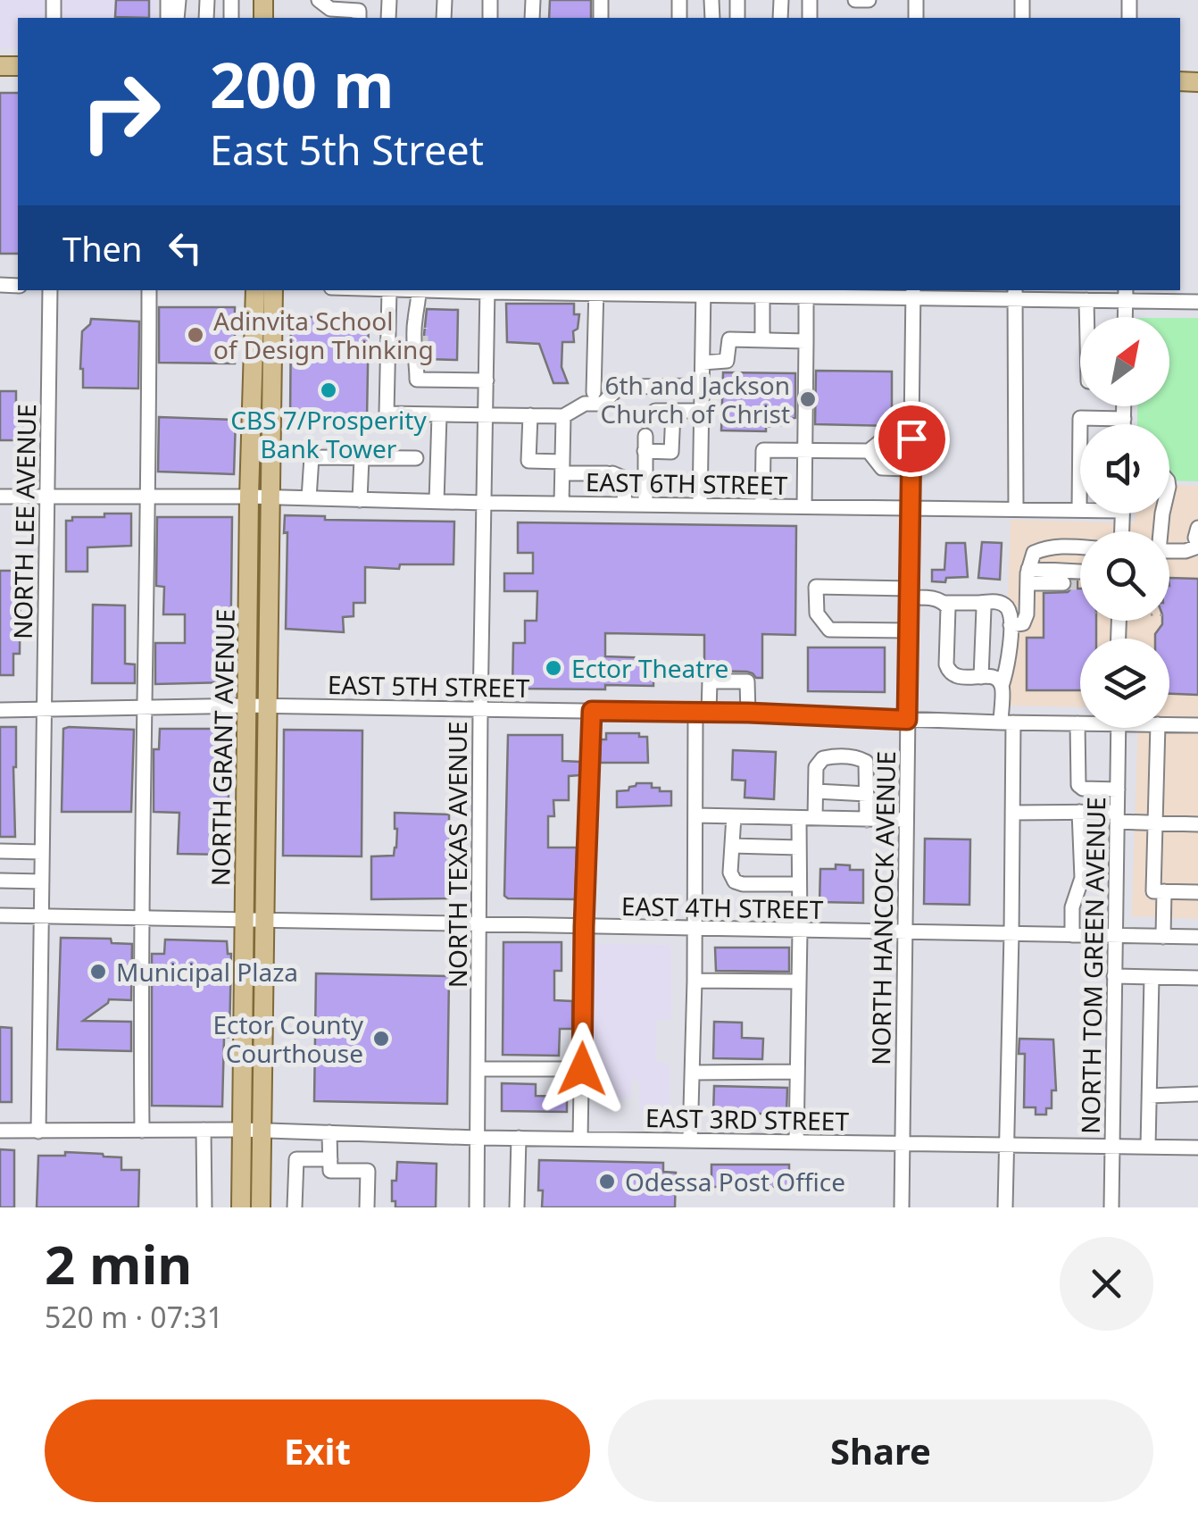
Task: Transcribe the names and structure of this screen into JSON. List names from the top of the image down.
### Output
{
  "streets": {
    "main road": ["NORTH GRANT AVENUE"],
    "street": [
      "EAST 6TH STREET",
      "NORTH LEE AVENUE",
      "EAST 5TH STREET",
      "NORTH TEXAS AVENUE",
      "EAST 4TH STREET",
      "NORTH HANCOCK AVENUE",
      "NORTH TOM GREEN AVENUE",
      "EAST 3RD STREET"
    ]
  },
  "crossings": [
    ["EAST 6TH STREET", "NORTH LEE AVENUE"],
    ["EAST 6TH STREET", "NORTH GRANT AVENUE"],
    ["EAST 6TH STREET", "NORTH TEXAS AVENUE"],
    ["EAST 6TH STREET", "NORTH HANCOCK AVENUE"],
    ["NORTH LEE AVENUE", "EAST 5TH STREET"],
    ["NORTH LEE AVENUE", "EAST 4TH STREET"],
    ["NORTH LEE AVENUE", "EAST 3RD STREET"],
    ["EAST 5TH STREET", "NORTH GRANT AVENUE"],
    ["EAST 5TH STREET", "NORTH TEXAS AVENUE"],
    ["EAST 5TH STREET", "NORTH HANCOCK AVENUE"],
    ["NORTH GRANT AVENUE", "EAST 4TH STREET"],
    ["NORTH GRANT AVENUE", "EAST 3RD STREET"],
    ["NORTH TEXAS AVENUE", "EAST 4TH STREET"],
    ["NORTH TEXAS AVENUE", "EAST 3RD STREET"],
    ["EAST 4TH STREET", "NORTH HANCOCK AVENUE"],
    ["EAST 4TH STREET", "NORTH TOM GREEN AVENUE"],
    ["NORTH HANCOCK AVENUE", "EAST 3RD STREET"],
    ["NORTH TOM GREEN AVENUE", "EAST 3RD STREET"]
  ],
  "places": [
    "Adinvita School of Design Thinking",
    "CBS 7/Prosperity Bank Tower",
    "6th and Jackson Church of Christ",
    "Ector Theatre",
    "Municipal Plaza",
    "Ector County Courthouse",
    "Odessa Post Office"
  ],
  "north": "top right",
  "page": {
    "turn": ["200 m", "East 5th Street"],
    "then": "Then",
    "heading": ["2 min", "520 m · 07:31"],
    "buttons": ["Exit", "Share"]
  }
}
